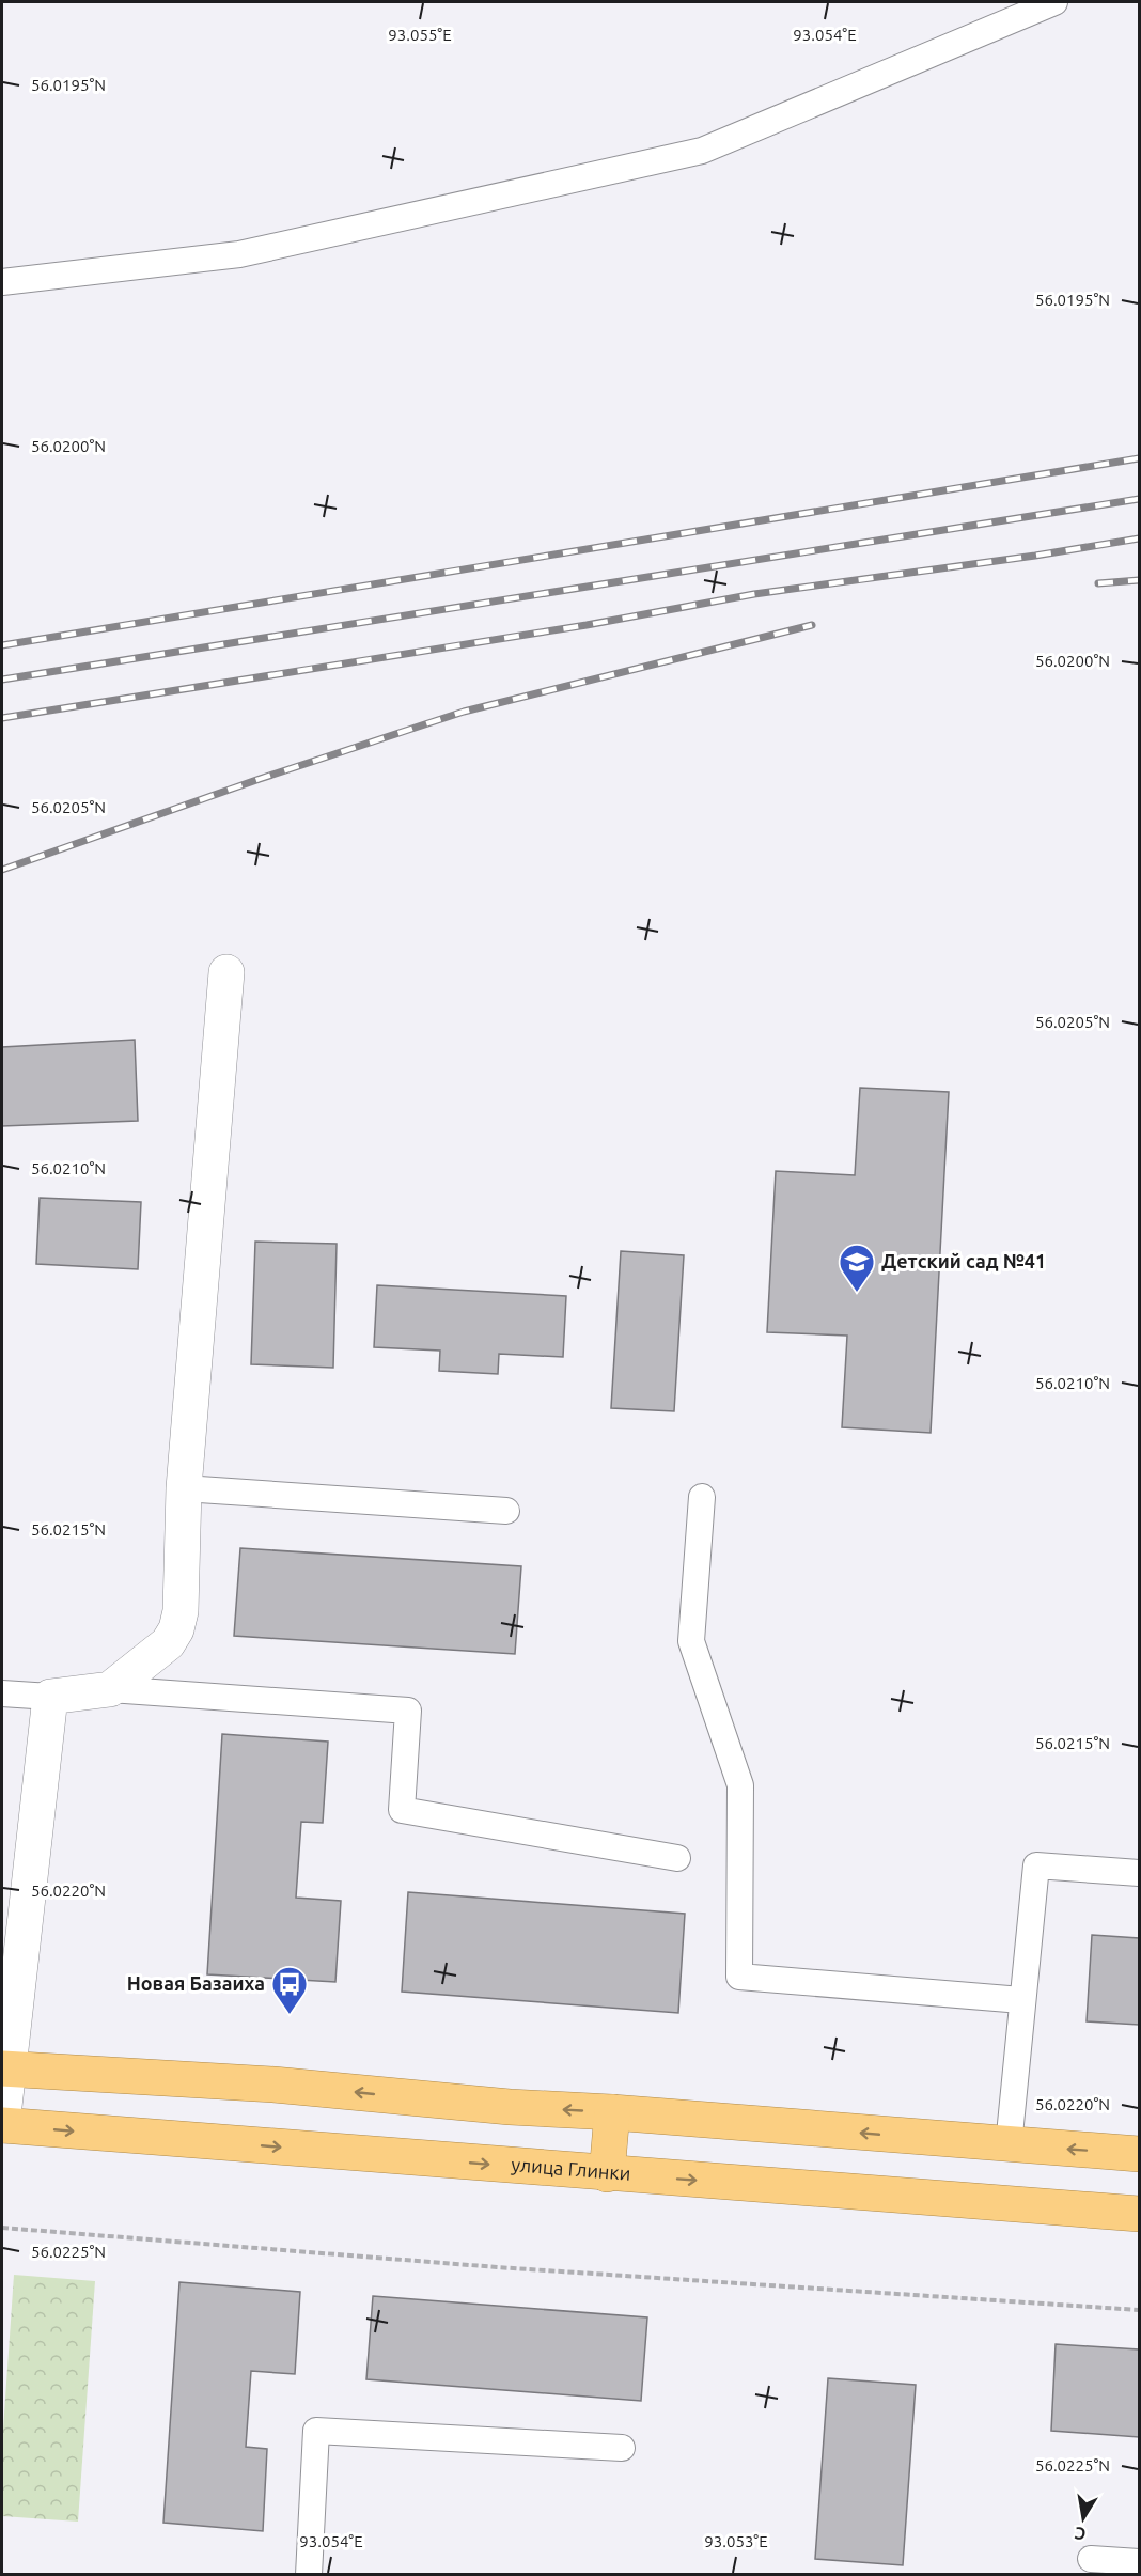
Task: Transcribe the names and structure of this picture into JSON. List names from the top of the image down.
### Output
{
  "streets": {
    "highway": ["улица Глинки"]
  },
  "places": {
    "school or university": ["Детский сад №41"],
    "bus stop": ["Новая Базаиха"]
  },
  "north": "bottom",
  "coordinates": [
    "93.055°E",
    "93.054°E",
    "56.0195°N",
    "56.0200°N",
    "56.0205°N",
    "56.0210°N",
    "56.0215°N",
    "56.0220°N",
    "56.0225°N",
    "93.053°E"
  ]
}
